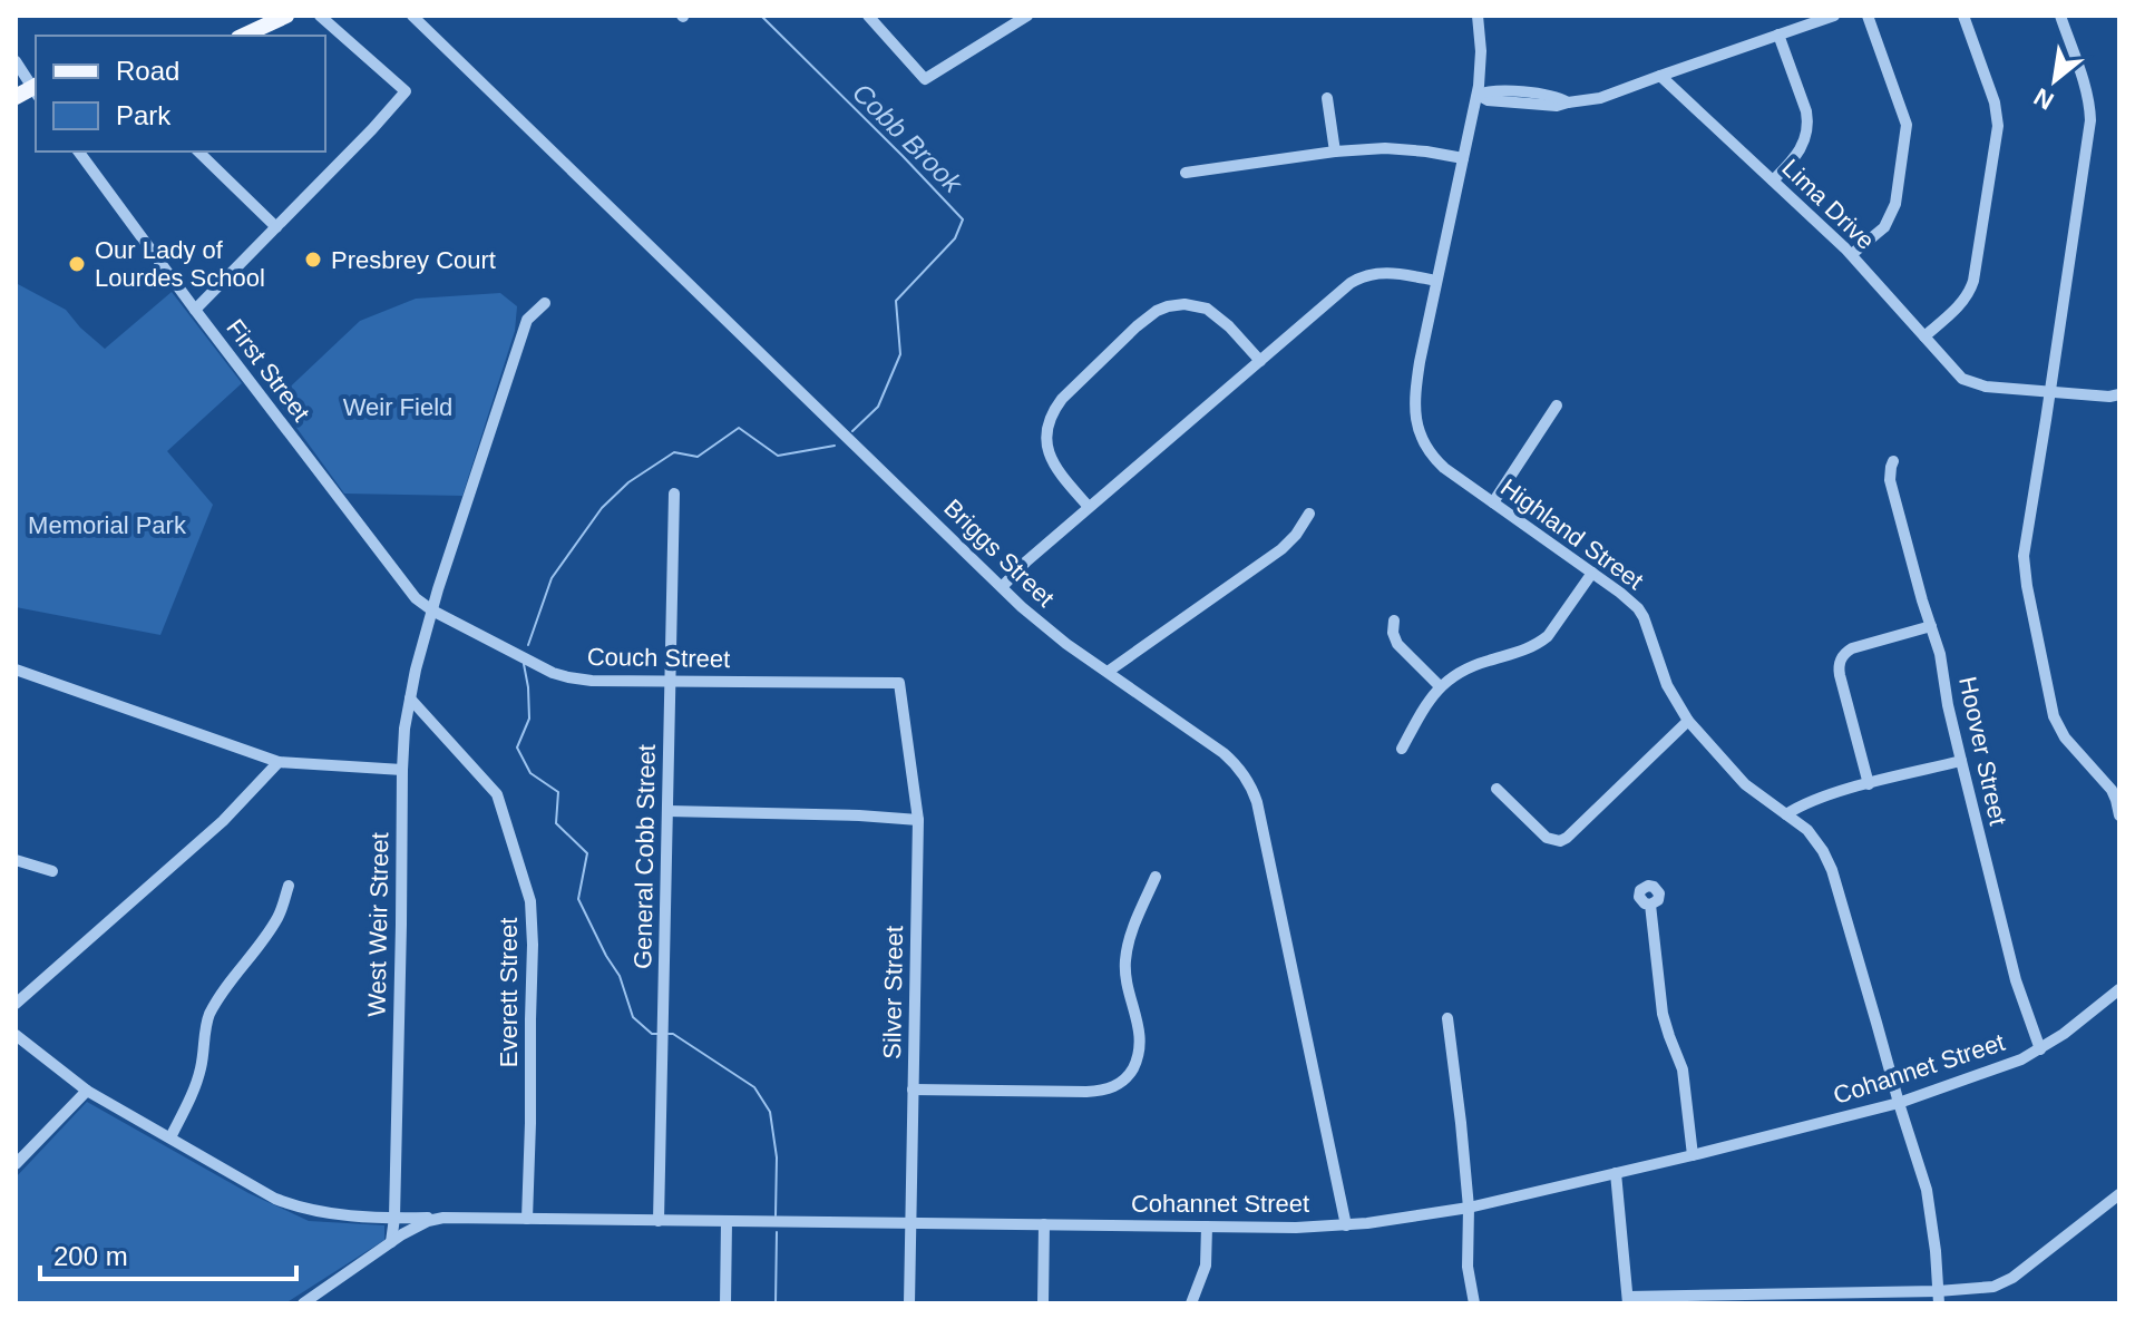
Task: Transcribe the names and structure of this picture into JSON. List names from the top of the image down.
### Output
{
  "streets": {
    "street": [
      "Lima Drive",
      "First Street",
      "Highland Street",
      "Briggs Street",
      "Couch Street",
      "Hoover Street",
      "General Cobb Street",
      "West Weir Street",
      "Everett Street",
      "Silver Street",
      "Cohannet Street"
    ]
  },
  "crossings": [
    ["First Street", "Couch Street"],
    ["First Street", "West Weir Street"],
    ["Highland Street", "Cohannet Street"],
    ["Briggs Street", "Cohannet Street"],
    ["Couch Street", "General Cobb Street"],
    ["Couch Street", "West Weir Street"],
    ["Couch Street", "Silver Street"],
    ["Hoover Street", "Cohannet Street"],
    ["General Cobb Street", "Cohannet Street"],
    ["West Weir Street", "Everett Street"],
    ["West Weir Street", "Cohannet Street"],
    ["Everett Street", "Cohannet Street"],
    ["Silver Street", "Cohannet Street"]
  ],
  "water": ["Cobb Brook"],
  "parks": ["Weir Field", "Memorial Park"],
  "places": ["Presbrey Court", "Our Lady of Lourdes School"],
  "legend": ["Road", "Park"],
  "scale_bar": "200 m",
  "north": "bottom left"
}
